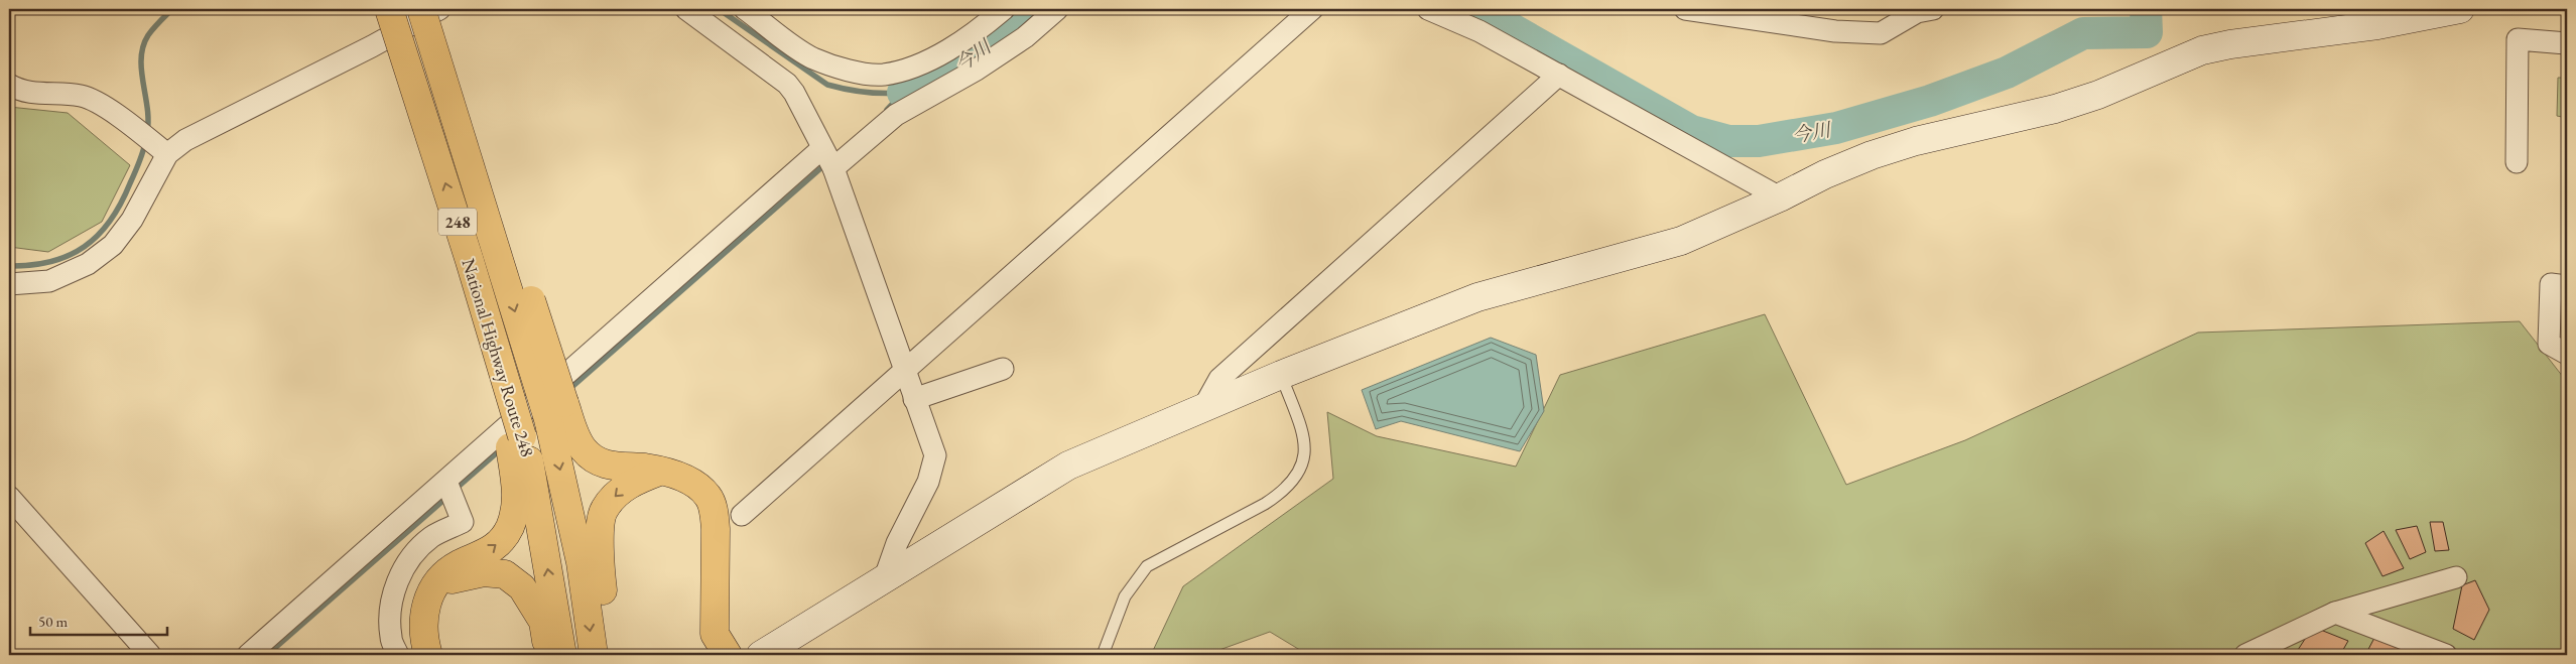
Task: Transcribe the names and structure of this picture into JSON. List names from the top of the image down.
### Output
{
  "streets": {
    "highway": ["248", "National Highway Route 248"]
  },
  "water": ["今川"],
  "scale_bar": "50 m"
}
